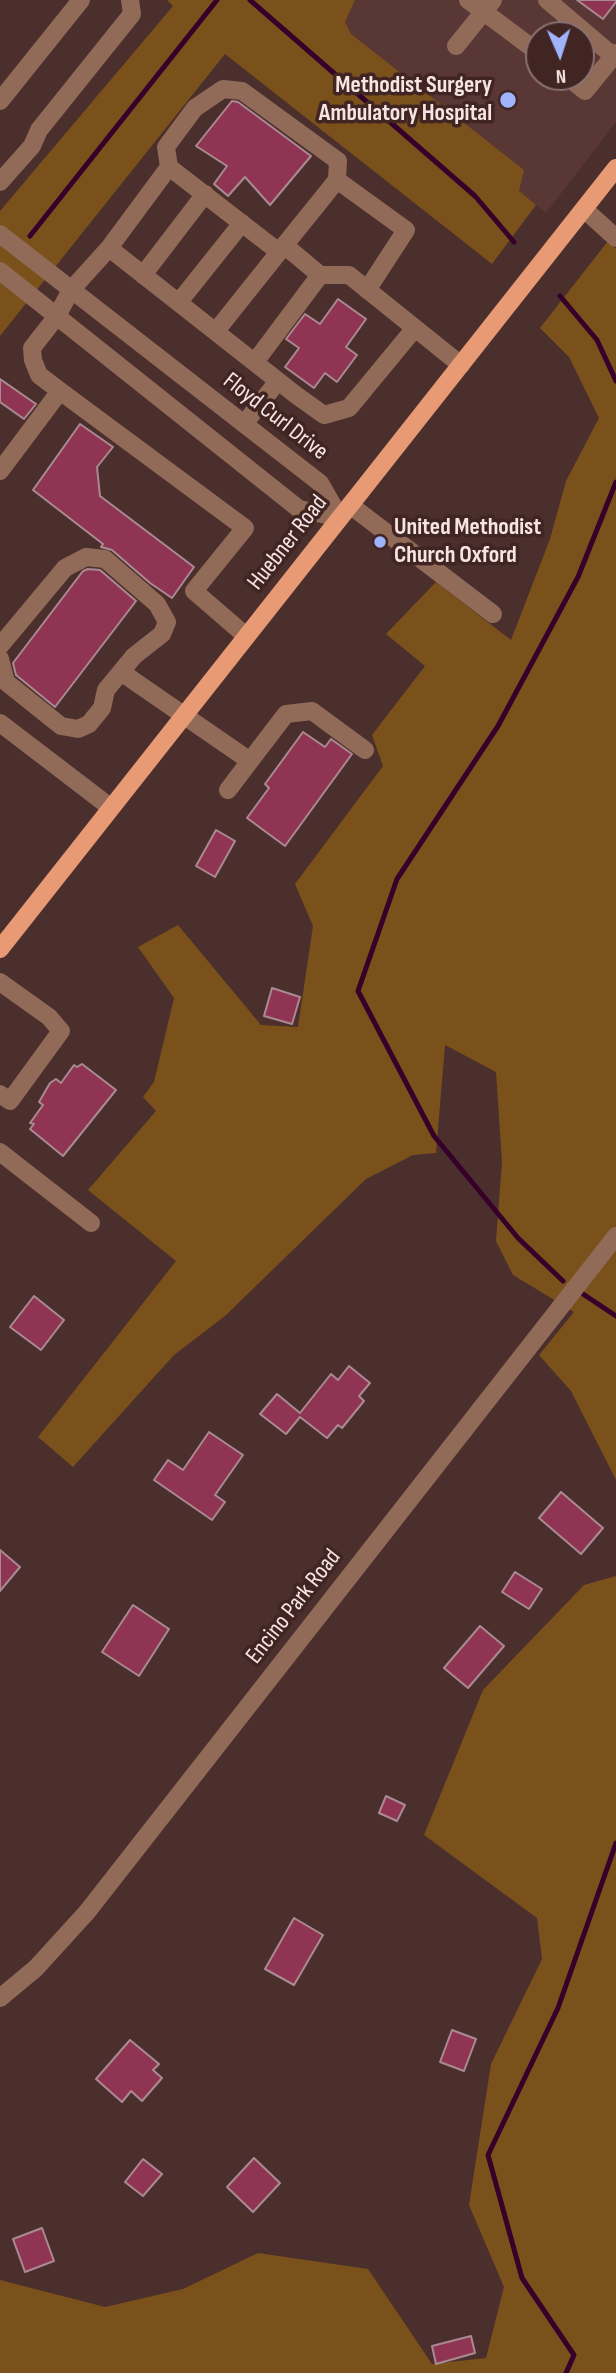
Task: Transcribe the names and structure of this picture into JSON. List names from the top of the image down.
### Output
{
  "streets": {
    "main road": ["Huebner Road"],
    "street": ["Floyd Curl Drive", "Encino Park Road"]
  },
  "crossings": [
    ["Floyd Curl Drive", "Huebner Road"]
  ],
  "places": ["Methodist Surgery Ambulatory Hospital", "United Methodist Church Oxford"],
  "north": "bottom"
}
